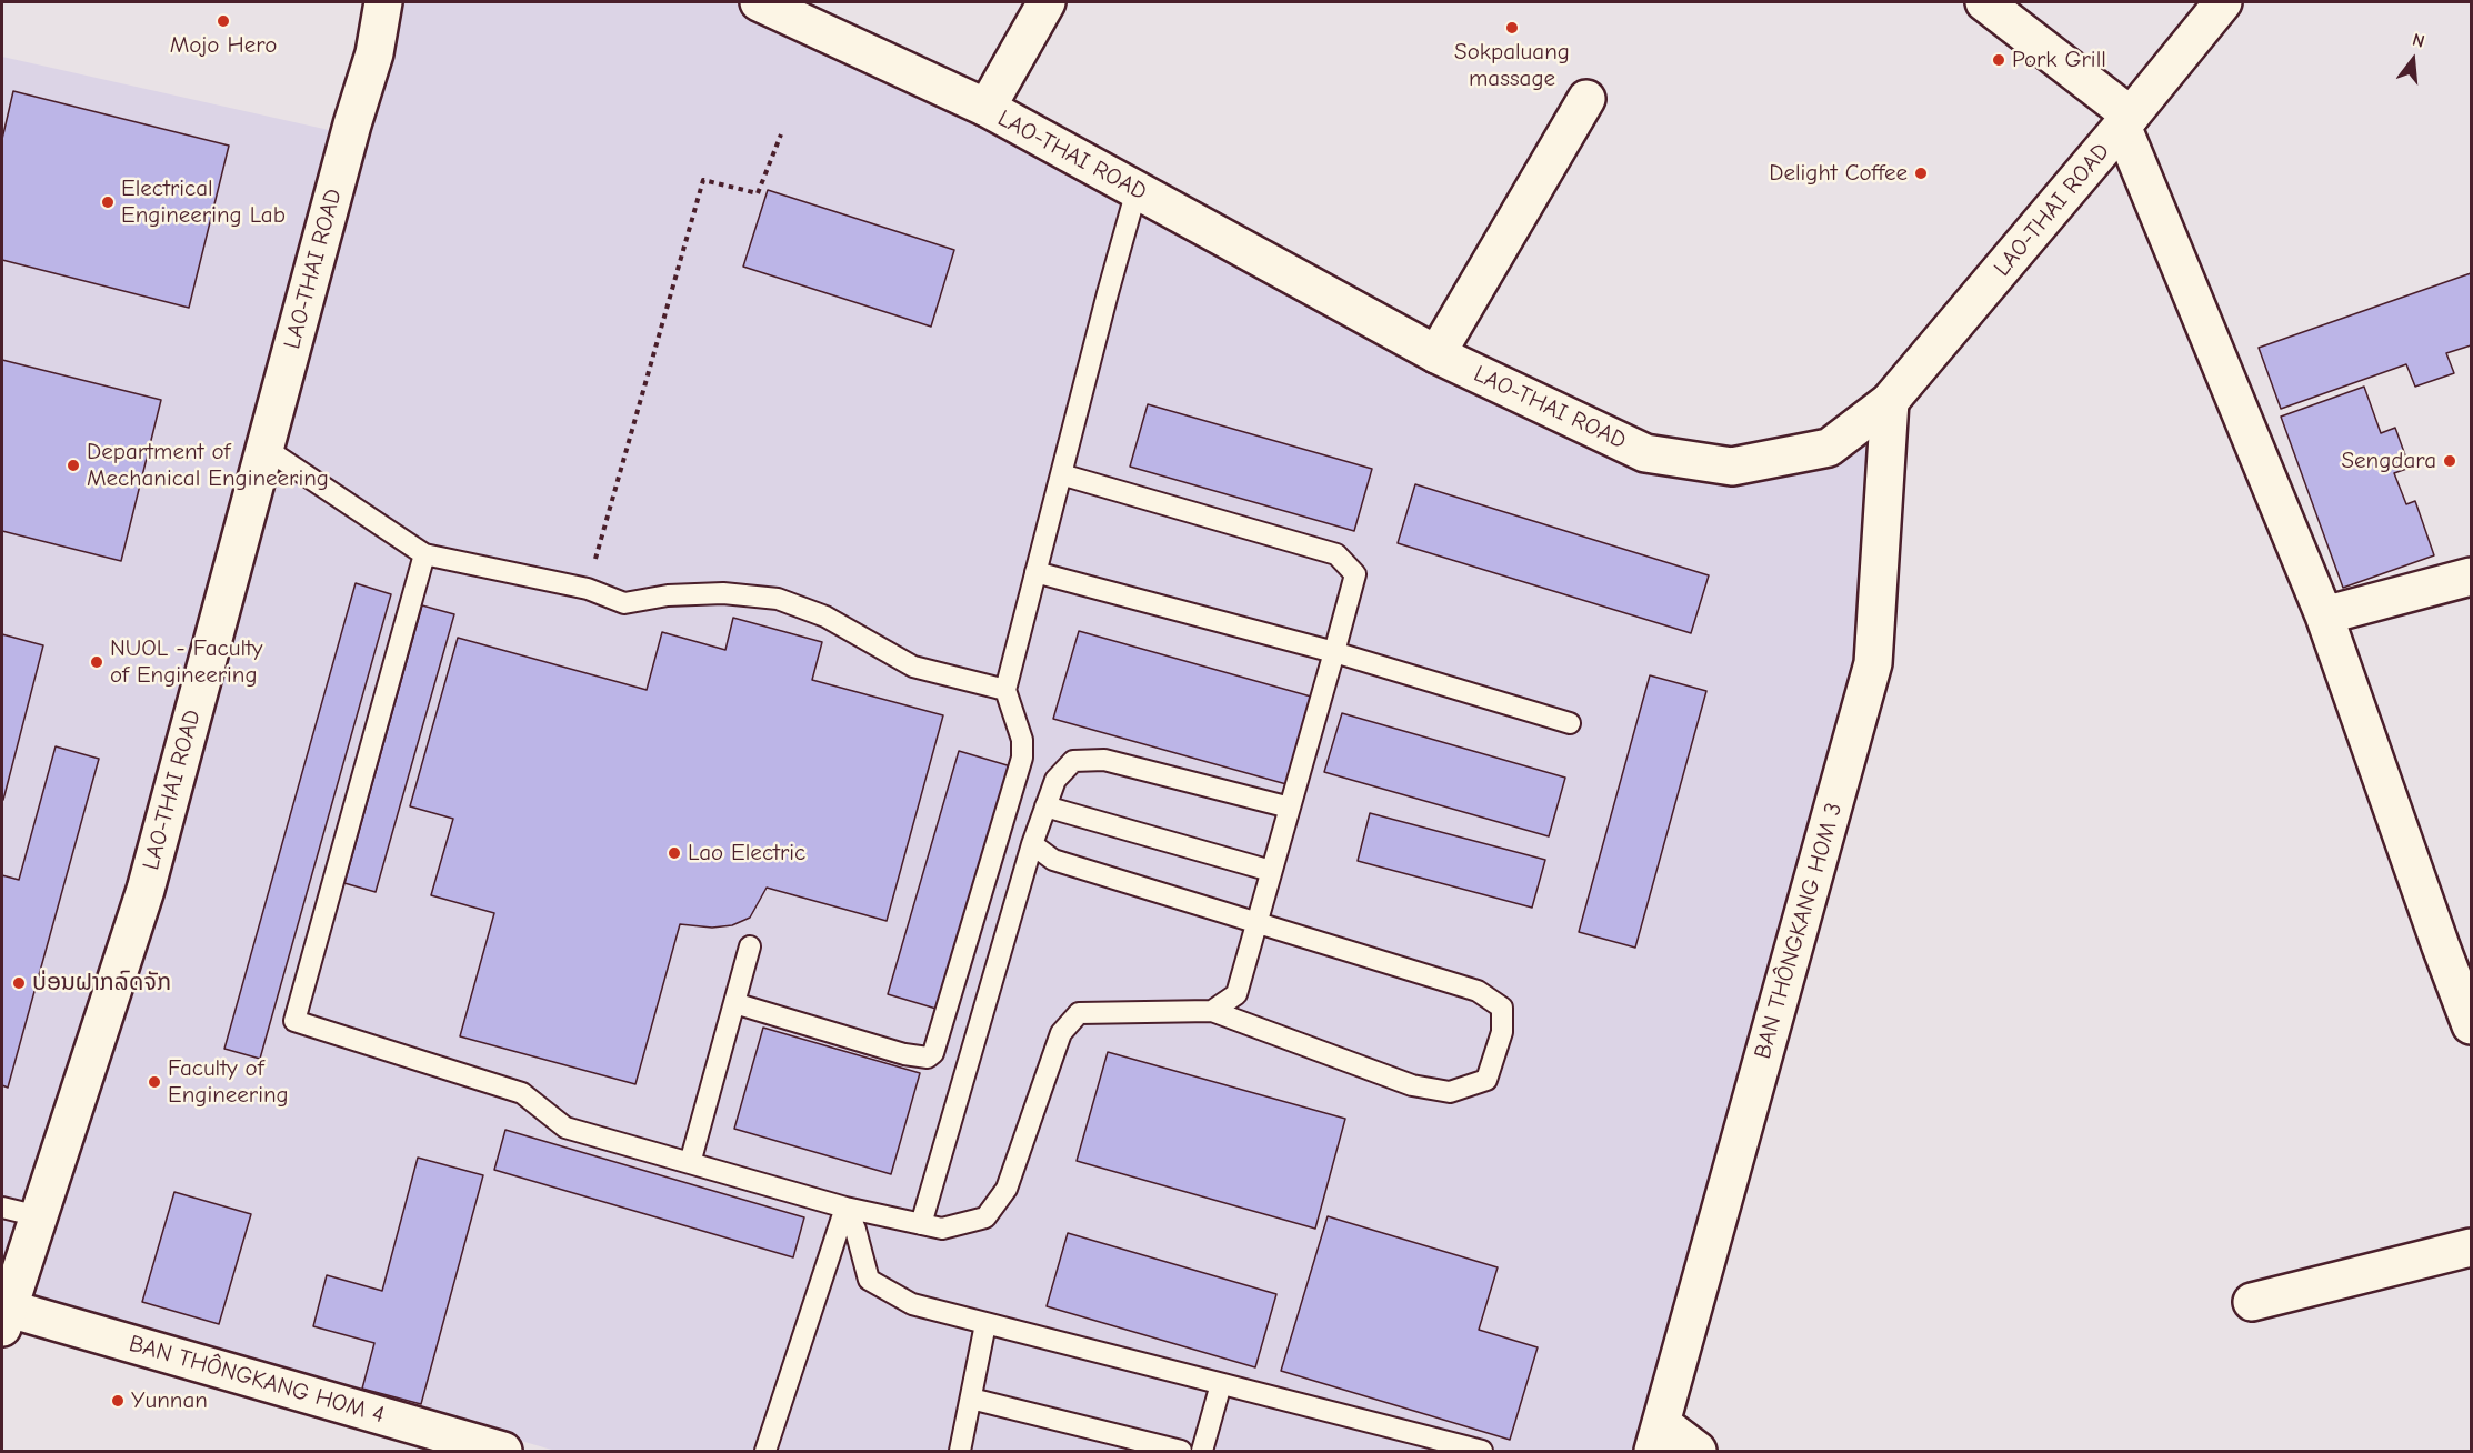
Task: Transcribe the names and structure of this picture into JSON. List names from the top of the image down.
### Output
{
  "streets": {
    "street": ["LAO-THAI ROAD", "BAN THÔNGKANG HOM 3", "BAN THÔNGKANG HOM 4"]
  },
  "crossings": [
    ["LAO-THAI ROAD", "BAN THÔNGKANG HOM 3"],
    ["LAO-THAI ROAD", "BAN THÔNGKANG HOM 4"]
  ],
  "places": [
    "Mojo Hero",
    "Sokpaluang massage",
    "Pork Grill",
    "Delight Coffee",
    "Electrical Engineering Lab",
    "Sengdara",
    "Department of Mechanical Engineering",
    "NUOL - Faculty of Engineering",
    "Lao Electric",
    "ບ່ອນຝາກລົດຈັກ",
    "Faculty of Engineering",
    "Yunnan"
  ],
  "north": "top"
}
